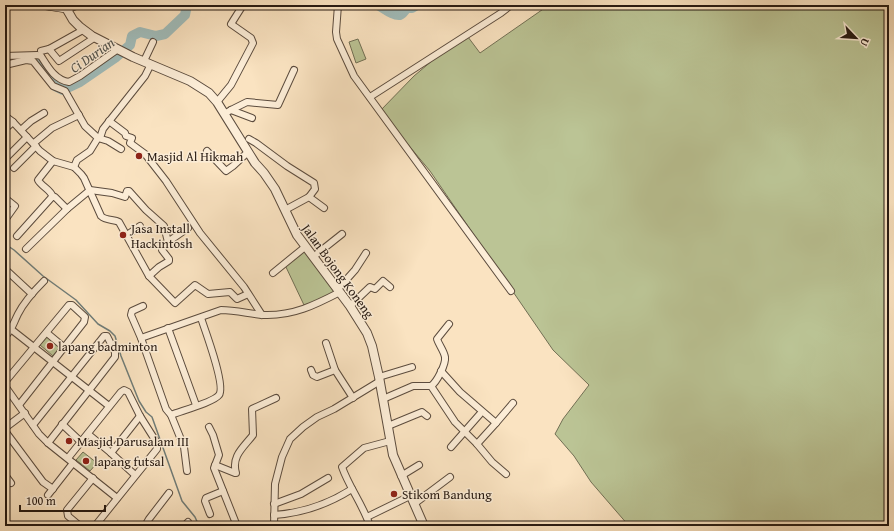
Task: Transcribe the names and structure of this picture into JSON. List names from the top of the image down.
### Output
{
  "streets": {
    "street": ["Jalan Bojong Koneng"]
  },
  "water": ["Ci Durian"],
  "places": [
    "Masjid Al Hikmah",
    "Jasa Install Hackintosh",
    "lapang badminton",
    "Masjid Darusalam III",
    "lapang futsal",
    "Stikom Bandung"
  ],
  "scale_bar": "100 m",
  "north": "bottom right"
}
